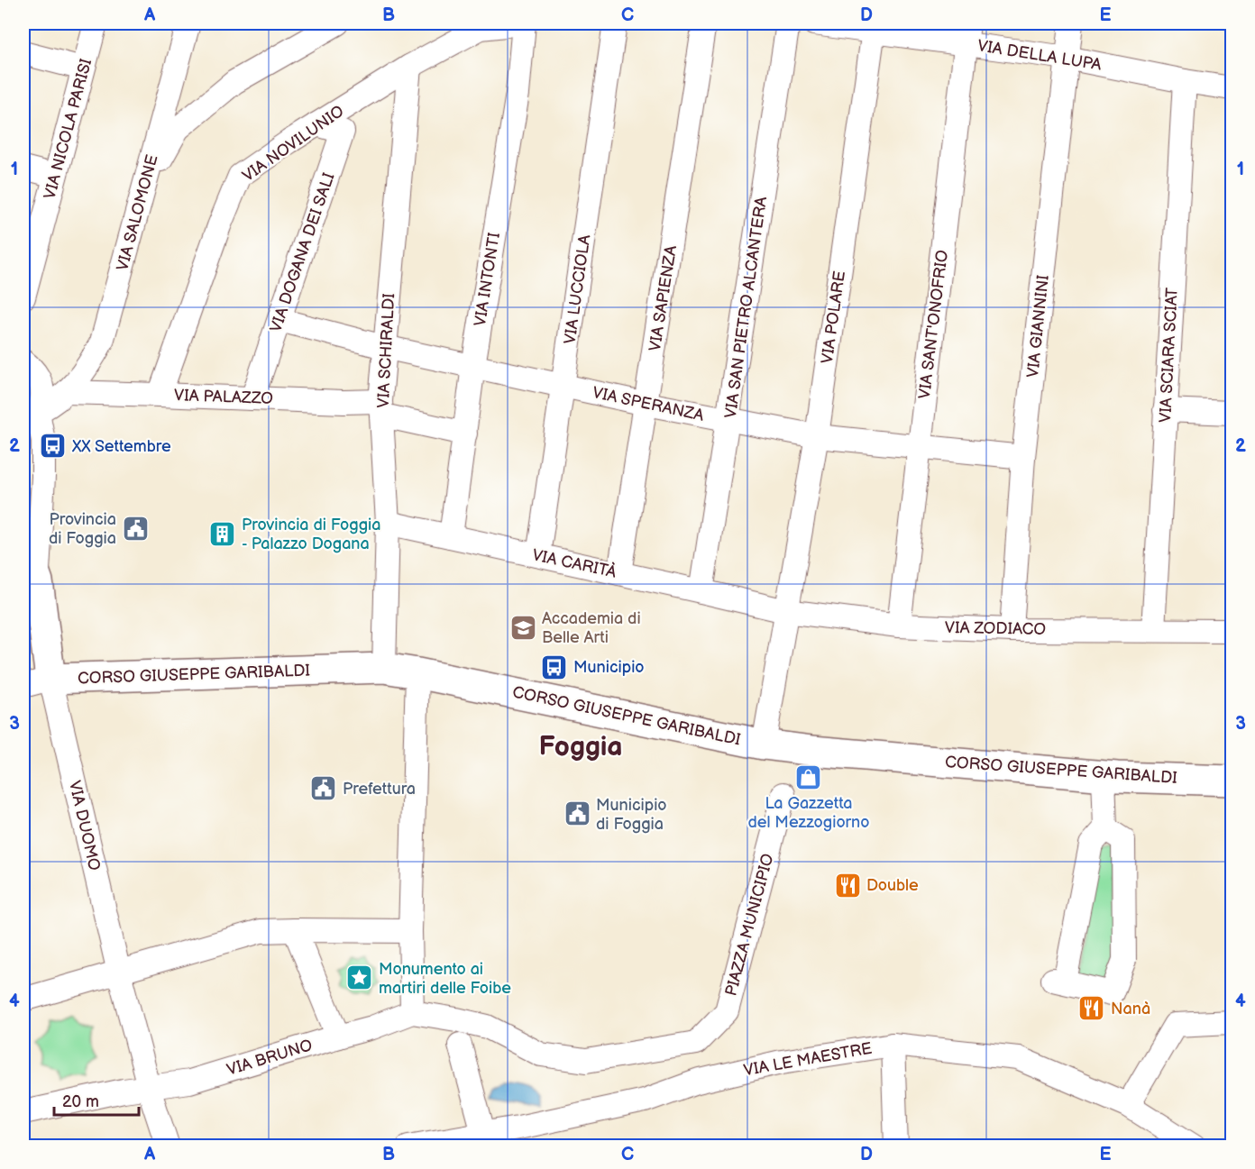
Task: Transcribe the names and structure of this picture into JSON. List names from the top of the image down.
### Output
{
  "streets": {
    "street": [
      "VIA DELLA LUPA",
      "VIA NICOLA PARISI",
      "VIA NOVILUNIO",
      "VIA SALOMONE",
      "VIA DOGANA DEI SALI",
      "VIA INTONTI",
      "VIA LUCCIOLA",
      "VIA SAPIENZA",
      "VIA SAN PIETRO ALCANTERA",
      "VIA POLARE",
      "VIA SANT'ONOFRIO",
      "VIA GIANNINI",
      "VIA SCHIRALDI",
      "VIA SCIARA SCIAT",
      "VIA PALAZZO",
      "VIA SPERANZA",
      "VIA CARITÀ",
      "VIA ZODIACO",
      "CORSO GIUSEPPE GARIBALDI",
      "VIA DUOMO",
      "PIAZZA MUNICIPIO",
      "VIA BRUNO",
      "VIA LE MAESTRE"
    ]
  },
  "crossings": [
    ["VIA DELLA LUPA", "VIA POLARE"],
    ["VIA DELLA LUPA", "VIA SANT'ONOFRIO"],
    ["VIA DELLA LUPA", "VIA GIANNINI"],
    ["VIA DELLA LUPA", "VIA SCIARA SCIAT"],
    ["VIA NOVILUNIO", "VIA DOGANA DEI SALI"],
    ["VIA NOVILUNIO", "VIA INTONTI"],
    ["VIA NOVILUNIO", "VIA SCHIRALDI"],
    ["VIA NOVILUNIO", "VIA PALAZZO"],
    ["VIA SALOMONE", "VIA PALAZZO"],
    ["VIA DOGANA DEI SALI", "VIA PALAZZO"],
    ["VIA DOGANA DEI SALI", "VIA SPERANZA"],
    ["VIA INTONTI", "VIA PALAZZO"],
    ["VIA INTONTI", "VIA SPERANZA"],
    ["VIA INTONTI", "VIA CARITÀ"],
    ["VIA LUCCIOLA", "VIA SPERANZA"],
    ["VIA LUCCIOLA", "VIA CARITÀ"],
    ["VIA SAPIENZA", "VIA SPERANZA"],
    ["VIA SAPIENZA", "VIA CARITÀ"],
    ["VIA SAN PIETRO ALCANTERA", "VIA SPERANZA"],
    ["VIA SAN PIETRO ALCANTERA", "VIA CARITÀ"],
    ["VIA POLARE", "VIA SPERANZA"],
    ["VIA POLARE", "VIA ZODIACO"],
    ["VIA POLARE", "CORSO GIUSEPPE GARIBALDI"],
    ["VIA SANT'ONOFRIO", "VIA SPERANZA"],
    ["VIA SANT'ONOFRIO", "VIA ZODIACO"],
    ["VIA GIANNINI", "VIA SPERANZA"],
    ["VIA GIANNINI", "VIA ZODIACO"],
    ["VIA SCHIRALDI", "VIA PALAZZO"],
    ["VIA SCHIRALDI", "VIA SPERANZA"],
    ["VIA SCHIRALDI", "VIA CARITÀ"],
    ["VIA SCHIRALDI", "CORSO GIUSEPPE GARIBALDI"],
    ["VIA SCIARA SCIAT", "VIA ZODIACO"],
    ["VIA CARITÀ", "VIA ZODIACO"],
    ["CORSO GIUSEPPE GARIBALDI", "VIA DUOMO"],
    ["VIA DUOMO", "VIA BRUNO"],
    ["PIAZZA MUNICIPIO", "VIA BRUNO"]
  ],
  "districts": ["Foggia"],
  "places": {
    "bus stop": ["XX Settembre", "Municipio"],
    "public building": ["Provincia di Foggia", "Prefettura", "Municipio di Foggia"],
    "building": ["Provincia di Foggia - Palazzo Dogana"],
    "school or university": ["Accademia di Belle Arti"],
    "shop": ["La Gazzetta del Mezzogiorno"],
    "restaurant": ["Double", "Nanà"],
    "place": ["Monumento ai martiri delle Foibe"]
  },
  "scale_bar": "20 m",
  "grid": {
    "columns": [
      "A",
      "B",
      "C",
      "D",
      "E"
    ],
    "rows": [
      "1",
      "2",
      "3",
      "4"
    ]
  }
}
